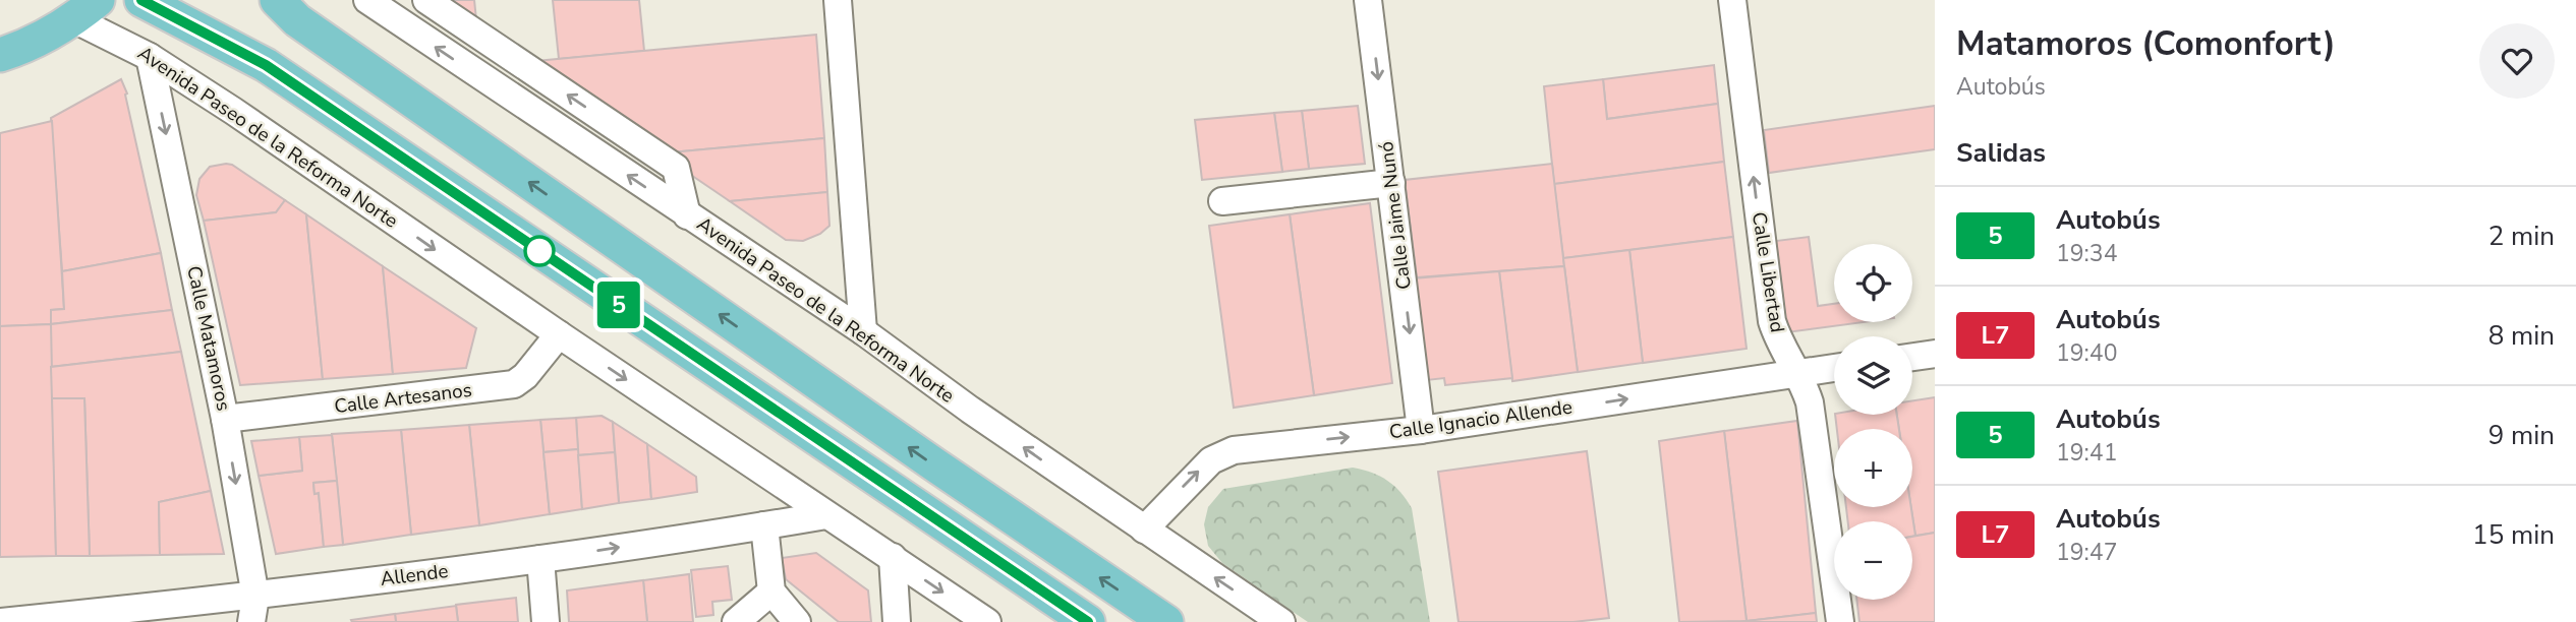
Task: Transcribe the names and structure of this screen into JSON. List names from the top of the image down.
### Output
{
  "streets": {
    "street": [
      "Avenida Paseo de la Reforma Norte",
      "Calle Jaime Nunó",
      "Calle Libertad",
      "Calle Matamoros",
      "Calle Artesanos",
      "Calle Ignacio Allende",
      "Allende"
    ]
  },
  "crossings": [
    ["Avenida Paseo de la Reforma Norte", "Calle Matamoros"],
    ["Avenida Paseo de la Reforma Norte", "Calle Artesanos"],
    ["Avenida Paseo de la Reforma Norte", "Calle Ignacio Allende"],
    ["Avenida Paseo de la Reforma Norte", "Allende"],
    ["Calle Jaime Nunó", "Calle Ignacio Allende"],
    ["Calle Libertad", "Calle Ignacio Allende"],
    ["Calle Matamoros", "Calle Artesanos"],
    ["Calle Matamoros", "Allende"]
  ],
  "one_way": [
    "Calle Jaime Nunó",
    "Calle Libertad",
    "Calle Matamoros",
    "Calle Ignacio Allende"
  ],
  "lines": ["bus line 5"],
  "page": {
    "on_map": "5",
    "heading": [
      ["Matamoros (Comonfort)", "Autobús"],
      "Salidas"
    ],
    "list": [
      {
        "mark": "5",
        "name": "Autobús",
        "note": "19:34",
        "value": "2 min"
      },
      {
        "mark": "L7",
        "name": "Autobús",
        "note": "19:40",
        "value": "8 min"
      },
      {
        "mark": "5",
        "name": "Autobús",
        "note": "19:41",
        "value": "9 min"
      },
      {
        "mark": "L7",
        "name": "Autobús",
        "note": "19:47",
        "value": "15 min"
      }
    ],
    "map_buttons": ["+", "−"]
  }
}
